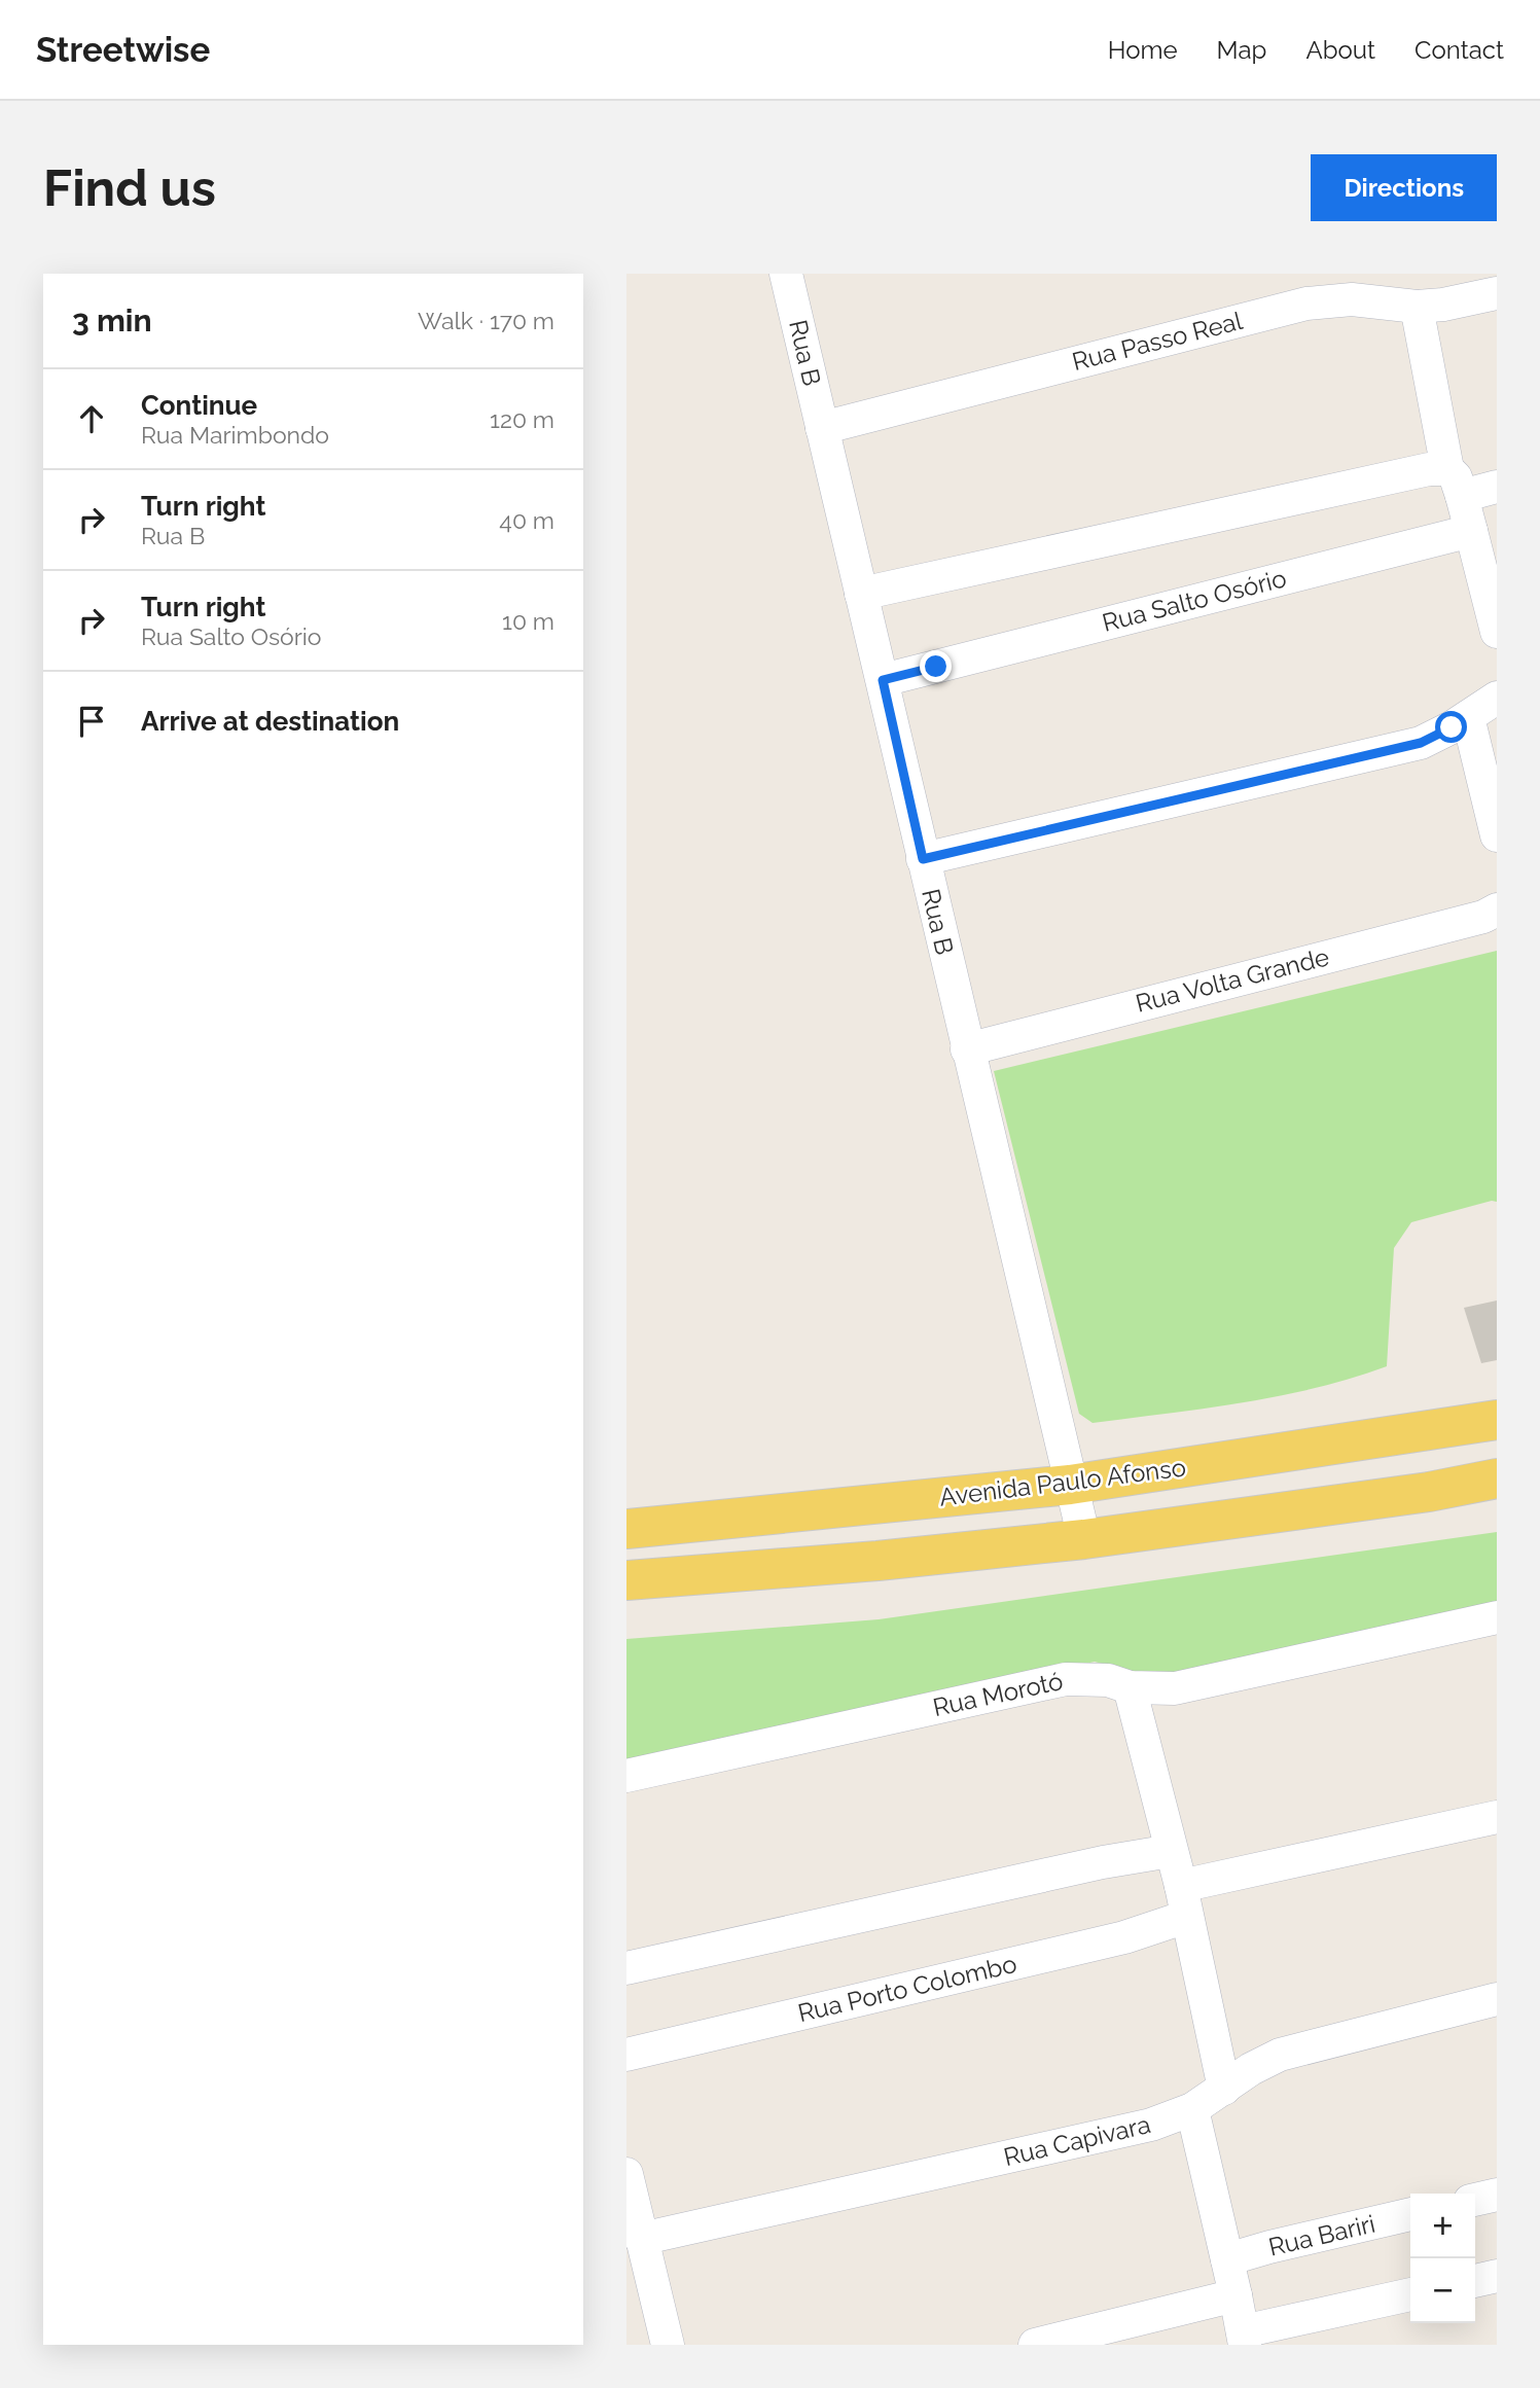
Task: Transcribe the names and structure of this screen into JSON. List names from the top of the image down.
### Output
{
  "streets": {
    "main road": ["Avenida Paulo Afonso"],
    "street": [
      "Rua Passo Real",
      "Rua B",
      "Rua Salto Osório",
      "Rua Volta Grande",
      "Rua Morotó",
      "Rua Porto Colombo",
      "Rua Capivara",
      "Rua Bariri"
    ]
  },
  "crossings": [
    ["Rua Passo Real", "Rua B"],
    ["Rua B", "Rua Salto Osório"],
    ["Rua B", "Rua Volta Grande"],
    ["Rua B", "Avenida Paulo Afonso"]
  ],
  "page": {
    "header": "Streetwise",
    "nav": [
      "Home",
      "Map",
      "About",
      "Contact"
    ],
    "buttons": "Directions",
    "title": "Find us",
    "heading": ["3 min", "Walk · 170 m"],
    "list": [
      ["Continue", "Rua Marimbondo", "120 m"],
      ["Turn right", "Rua B", "40 m"],
      ["Turn right", "Rua Salto Osório", "10 m"],
      "Arrive at destination"
    ],
    "map_buttons": ["+", "−"]
  }
}
